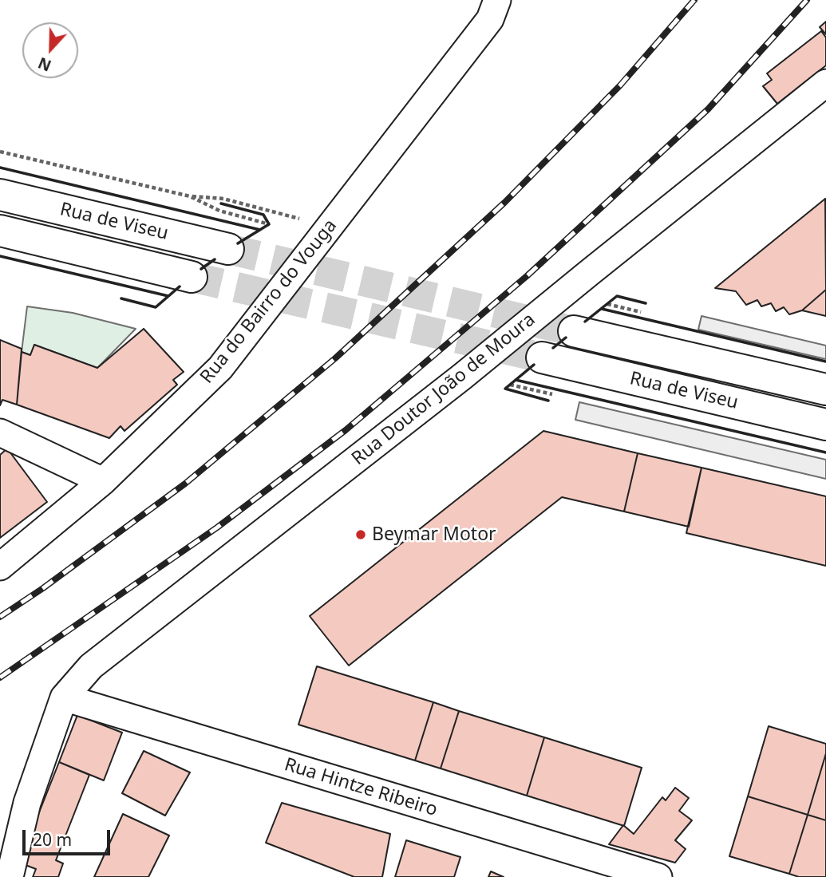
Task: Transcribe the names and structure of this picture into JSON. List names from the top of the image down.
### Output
{
  "streets": {
    "main road": ["Rua de Viseu"],
    "street": ["Rua do Bairro do Vouga", "Rua Doutor João de Moura", "Rua Hintze Ribeiro"]
  },
  "crossings": [
    ["Rua Doutor João de Moura", "Rua Hintze Ribeiro"]
  ],
  "places": ["Beymar Motor"],
  "scale_bar": "20 m",
  "north": "bottom"
}
